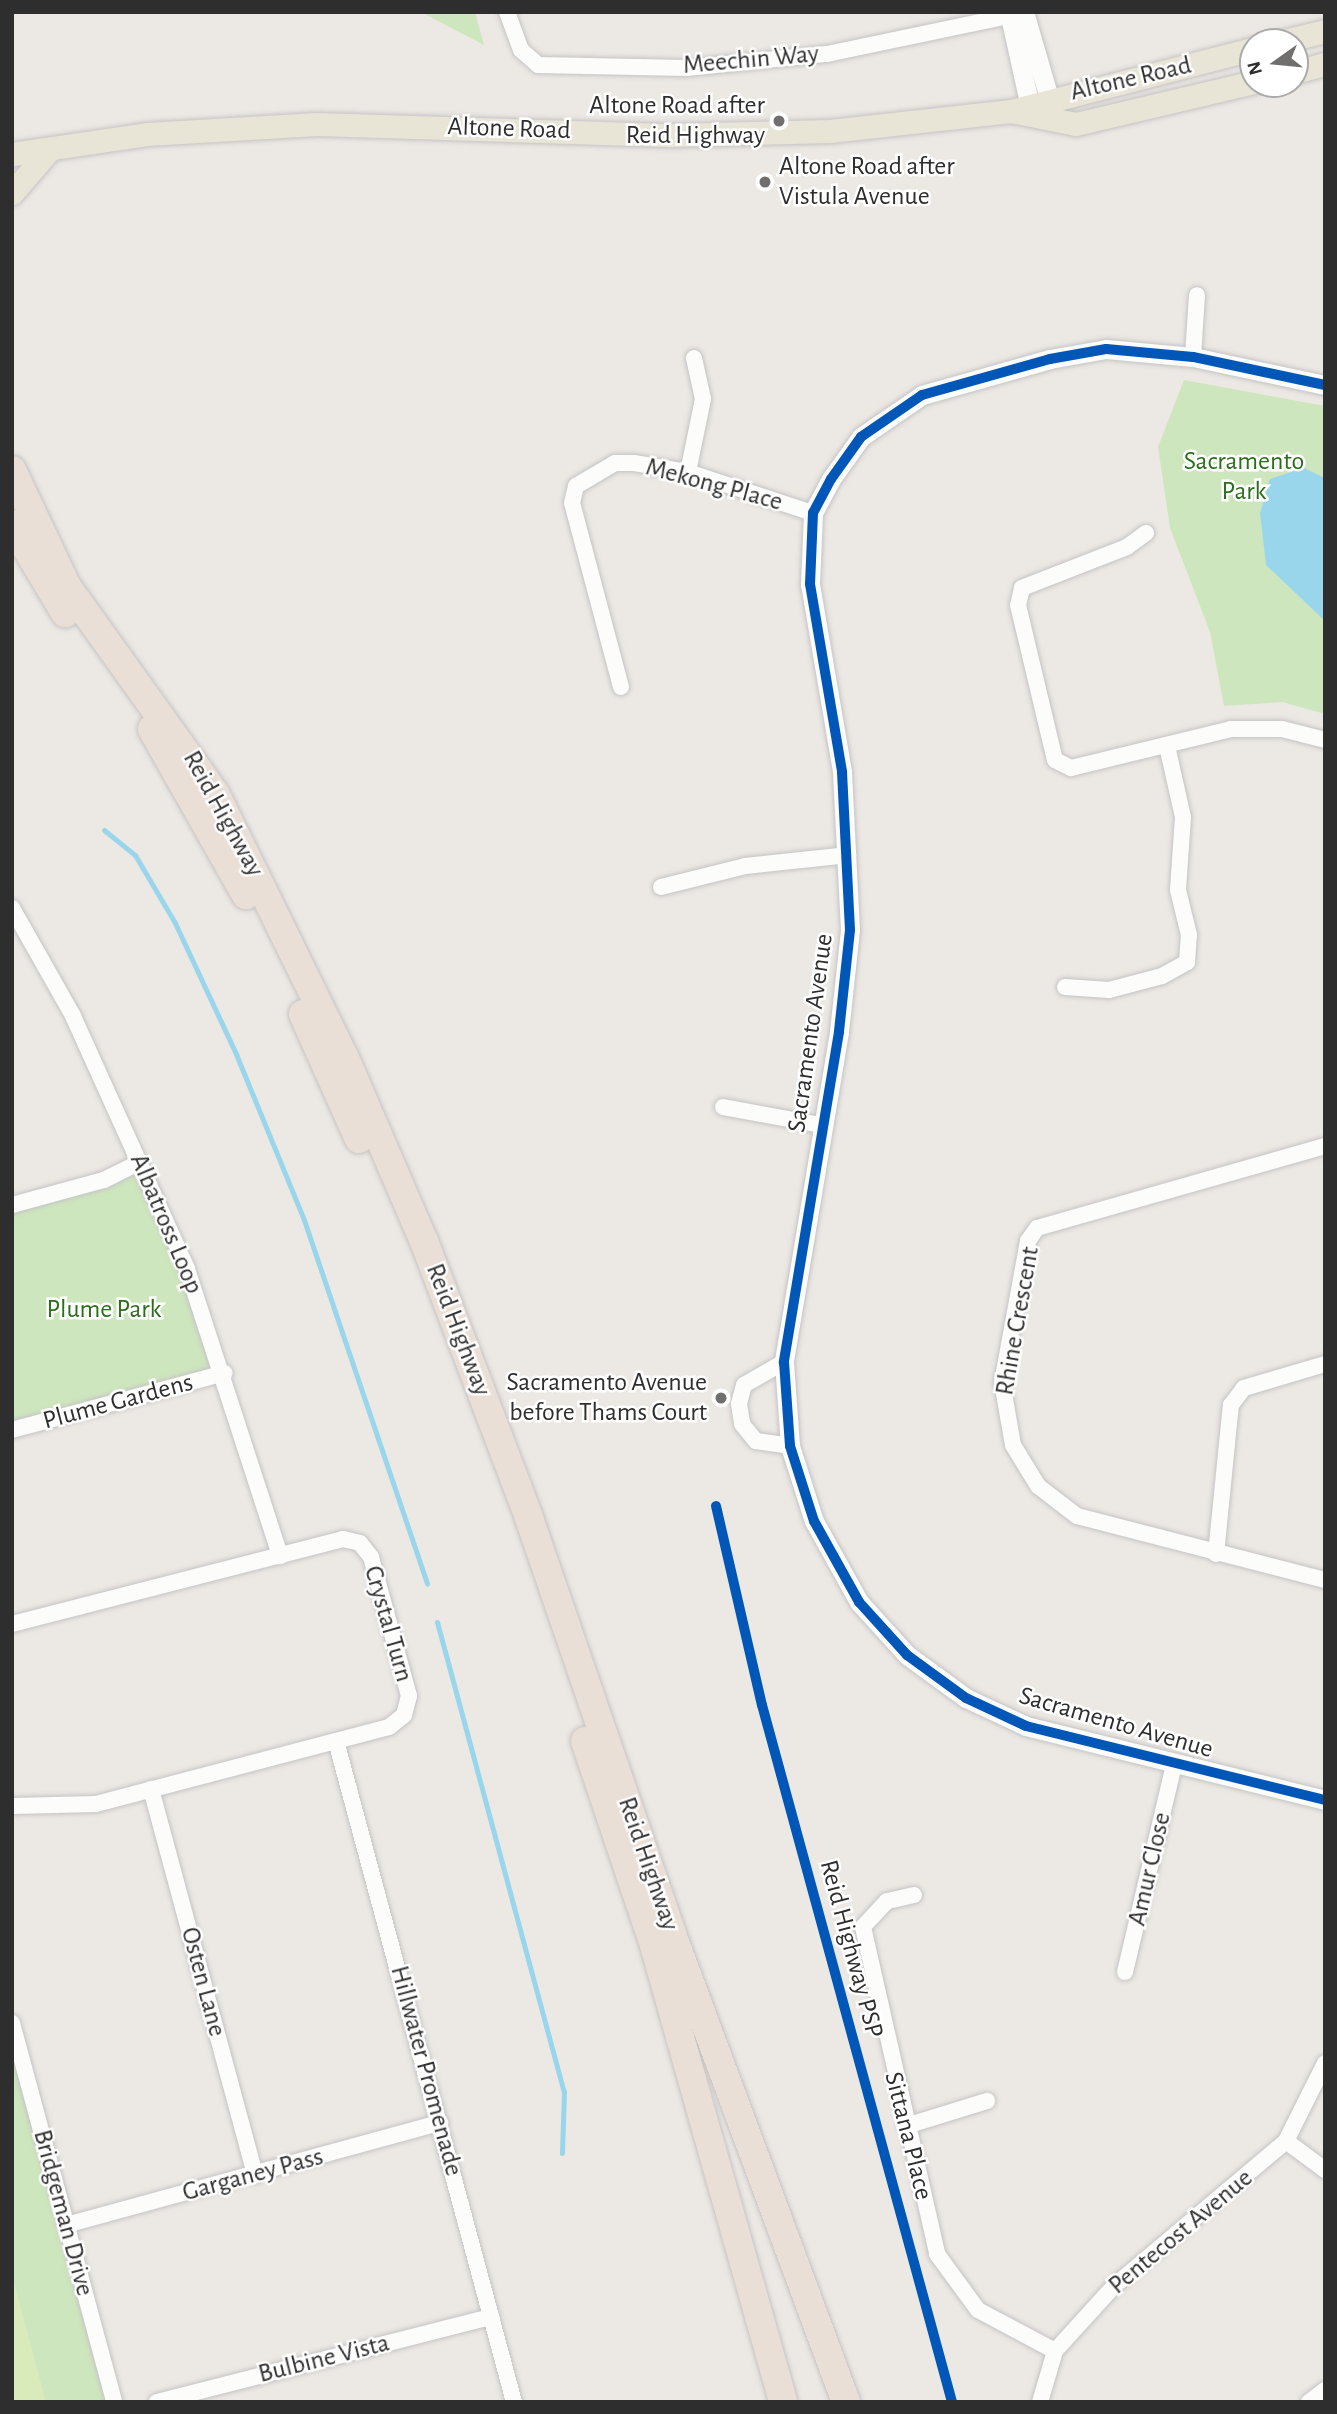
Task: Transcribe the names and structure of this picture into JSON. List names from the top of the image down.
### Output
{
  "streets": {
    "highway": ["Reid Highway"],
    "main road": ["Altone Road"],
    "street": [
      "Meechin Way",
      "Mekong Place",
      "Sacramento Avenue",
      "Albatross Loop",
      "Rhine Crescent",
      "Plume Gardens",
      "Crystal Turn",
      "Amur Close",
      "Osten Lane",
      "Hillwater Promenade",
      "Sittana Place",
      "Garganey Pass",
      "Bridgeman Drive",
      "Pentecost Avenue",
      "Bulbine Vista"
    ],
    "cycle path": ["Reid Highway PSP"]
  },
  "crossings": [
    ["Mekong Place", "Sacramento Avenue"],
    ["Sacramento Avenue", "Amur Close"],
    ["Albatross Loop", "Plume Gardens"],
    ["Albatross Loop", "Crystal Turn"],
    ["Crystal Turn", "Osten Lane"],
    ["Crystal Turn", "Hillwater Promenade"],
    ["Osten Lane", "Garganey Pass"],
    ["Hillwater Promenade", "Garganey Pass"],
    ["Hillwater Promenade", "Bulbine Vista"],
    ["Sittana Place", "Pentecost Avenue"],
    ["Garganey Pass", "Bridgeman Drive"]
  ],
  "parks": ["Sacramento Park", "Plume Park"],
  "places": ["Altone Road after Reid Highway", "Altone Road after Vistula Avenue", "Sacramento Avenue before Thams Court"],
  "north": "left"
}
